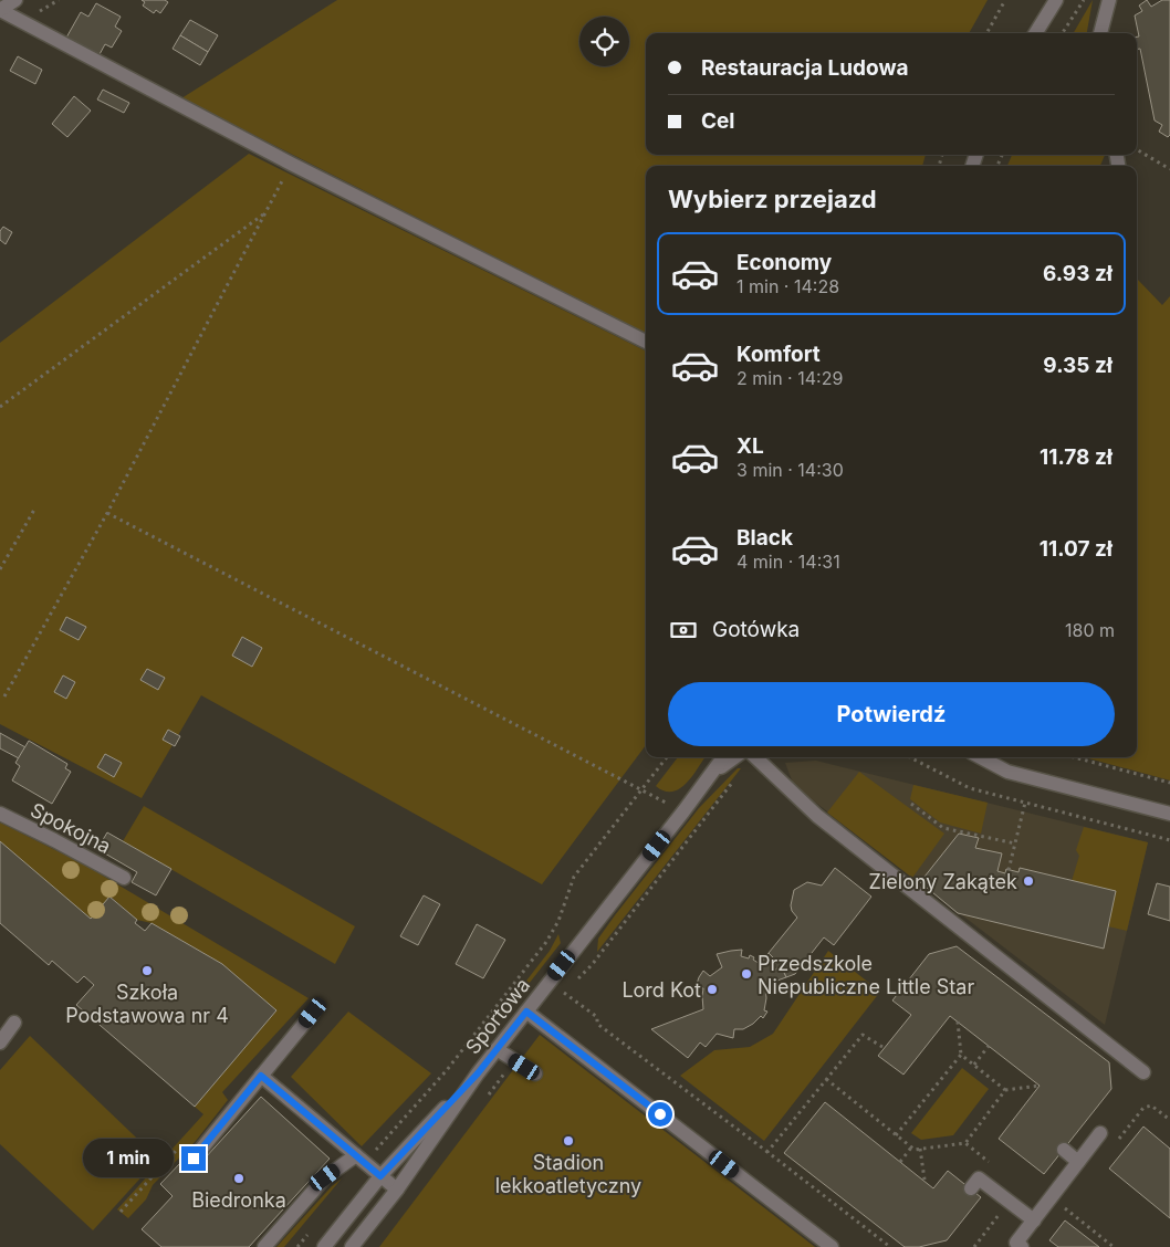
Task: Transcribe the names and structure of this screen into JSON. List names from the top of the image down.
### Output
{
  "streets": {
    "street": ["Spokojna", "Sportowa"]
  },
  "places": [
    "Zielony Zakątek",
    "Szkoła Podstawowa nr 4",
    "Przedszkole Niepubliczne Little Star",
    "Lord Kot",
    "Stadion lekkoatletyczny",
    "Biedronka"
  ],
  "page": {
    "banner": ["Restauracja Ludowa", "Cel"],
    "heading": "Wybierz przejazd",
    "list": [
      {
        "name": "Economy",
        "note": "1 min · 14:28",
        "value": "6.93 zł"
      },
      {
        "name": "Komfort",
        "note": "2 min · 14:29",
        "value": "9.35 zł"
      },
      {
        "name": "XL",
        "note": "3 min · 14:30",
        "value": "11.78 zł"
      },
      {
        "name": "Black",
        "note": "4 min · 14:31",
        "value": "11.07 zł"
      }
    ],
    "pay": ["Gotówka", "180 m"],
    "buttons": "Potwierdź",
    "bubble": "1 min"
  }
}
